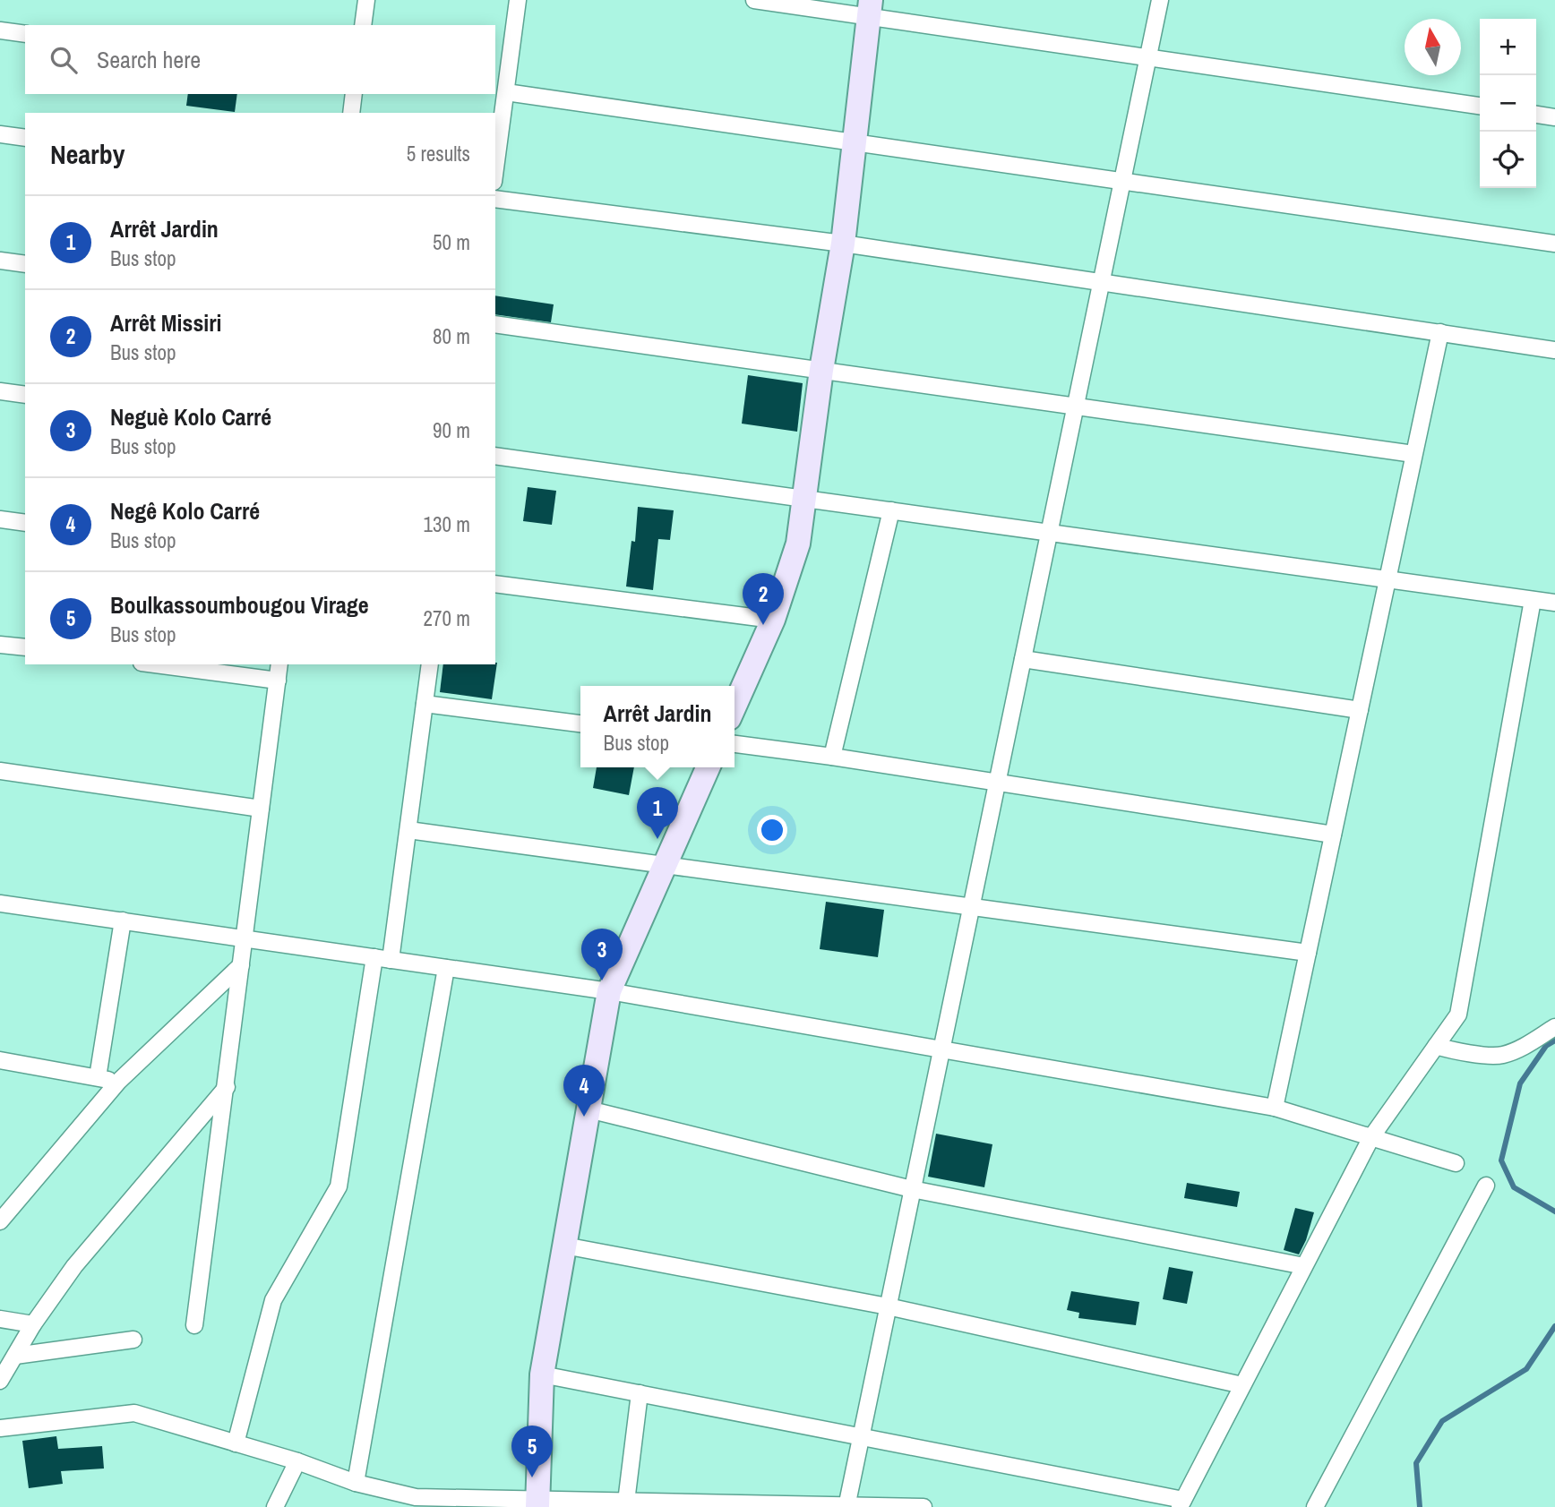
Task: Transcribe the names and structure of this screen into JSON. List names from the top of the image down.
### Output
{
  "north": "top",
  "page": {
    "map_buttons": ["+", "−"],
    "search": "Search here",
    "heading": ["Nearby", "5 results"],
    "list": [
      {
        "mark": "1",
        "name": "Arrêt Jardin",
        "note": "Bus stop",
        "value": "50 m"
      },
      {
        "mark": "2",
        "name": "Arrêt Missiri",
        "note": "Bus stop",
        "value": "80 m"
      },
      {
        "mark": "3",
        "name": "Neguè Kolo Carré",
        "note": "Bus stop",
        "value": "90 m"
      },
      {
        "mark": "4",
        "name": "Negê Kolo Carré",
        "note": "Bus stop",
        "value": "130 m"
      },
      {
        "mark": "5",
        "name": "Boulkassoumbougou Virage",
        "note": "Bus stop",
        "value": "270 m"
      }
    ],
    "pins": [
      "2",
      "1",
      "3",
      "4",
      "5"
    ],
    "popup": ["Arrêt Jardin", "Bus stop"]
  }
}
